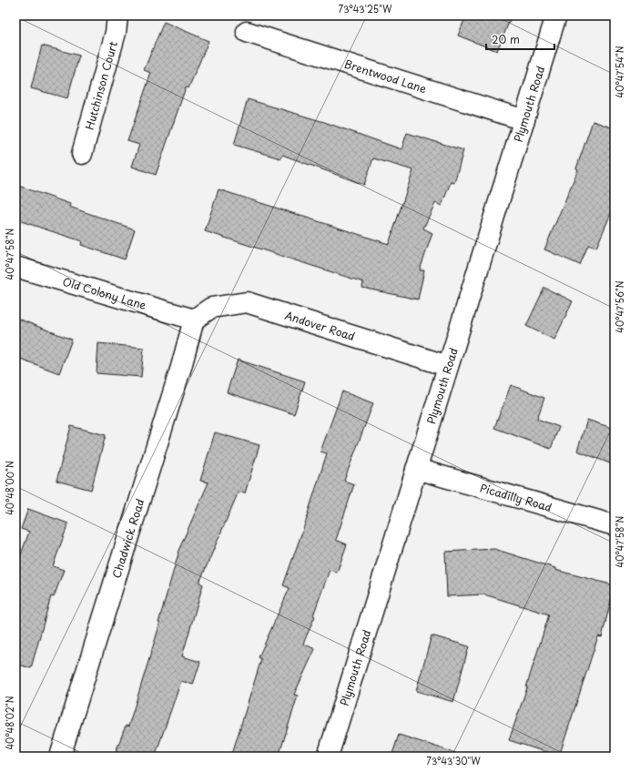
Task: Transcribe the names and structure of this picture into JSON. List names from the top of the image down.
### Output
{
  "streets": {
    "street": [
      "Brentwood Lane",
      "Hutchinson Court",
      "Plymouth Road",
      "Old Colony Lane",
      "Andover Road",
      "Picadilly Road",
      "Chadwick Road"
    ]
  },
  "crossings": [
    ["Brentwood Lane", "Plymouth Road"],
    ["Plymouth Road", "Andover Road"],
    ["Plymouth Road", "Picadilly Road"],
    ["Old Colony Lane", "Andover Road"],
    ["Old Colony Lane", "Chadwick Road"],
    ["Andover Road", "Chadwick Road"]
  ],
  "scale_bar": "20 m",
  "coordinates": [
    "73°43'25\"W",
    "40°47'54\"N",
    "40°47'58\"N",
    "40°47'56\"N",
    "40°48'00\"N",
    "40°48'02\"N",
    "73°43'30\"W"
  ]
}
